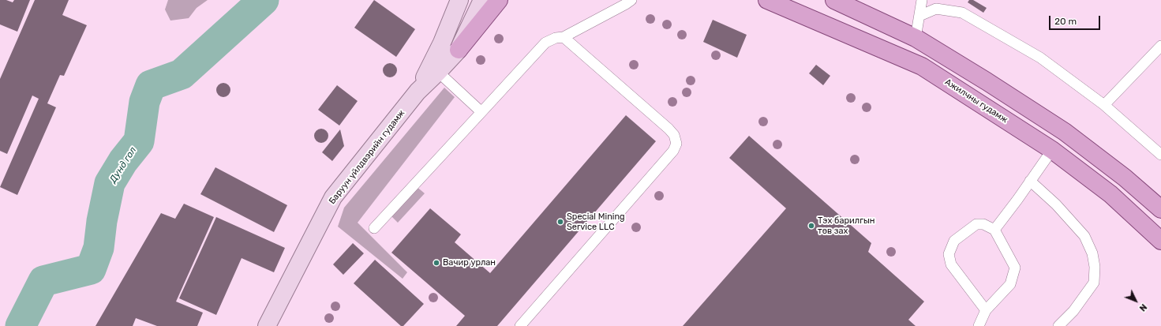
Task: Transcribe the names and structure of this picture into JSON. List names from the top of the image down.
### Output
{
  "streets": {
    "main road": ["Ажилчны гудамж"],
    "street": ["Баруун үйлдвэрийн гудамж"]
  },
  "water": ["Дунд гол"],
  "places": ["Special Mining Service LLC", "Тэх барилгын төв зах", "Вачир урлан"],
  "scale_bar": "20 m",
  "north": "bottom right"
}
